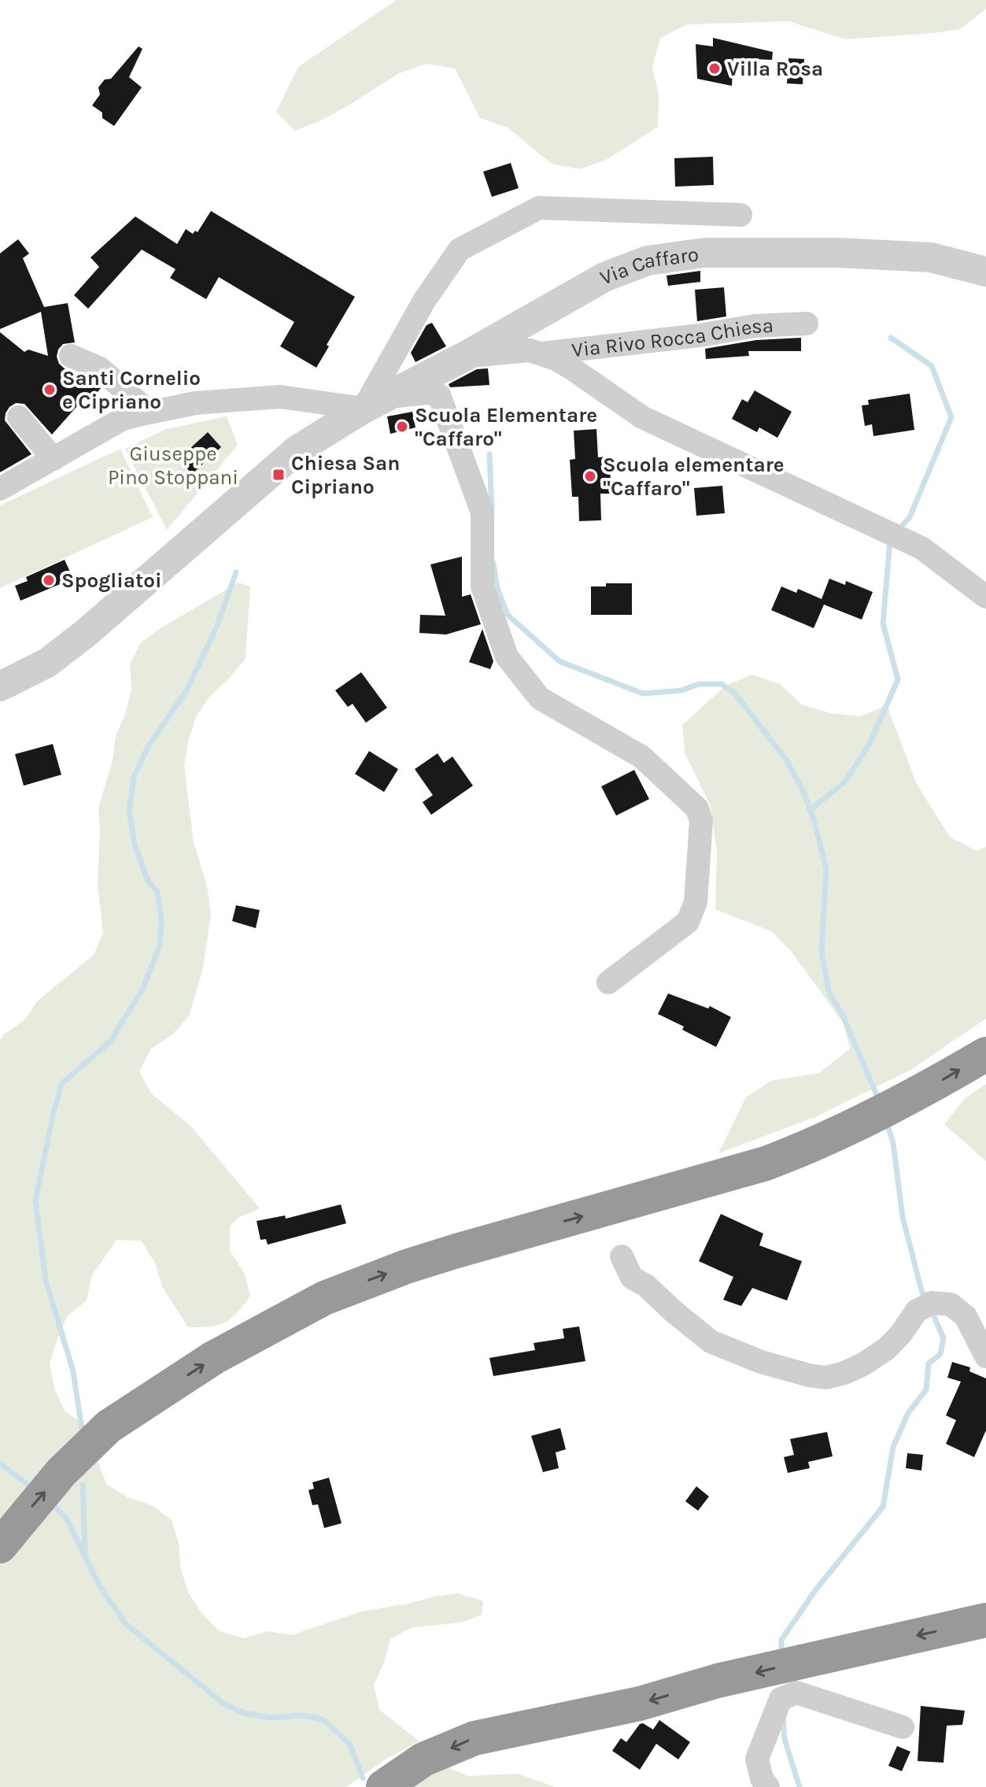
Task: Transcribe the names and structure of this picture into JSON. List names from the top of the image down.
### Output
{
  "streets": {
    "street": ["Via Caffaro", "Via Rivo Rocca Chiesa"]
  },
  "parks": ["Giuseppe Pino Stoppani"],
  "places": {
    "other": [
      "Villa Rosa",
      "Santi Cornelio e Cipriano",
      "Scuola Elementare \"Caffaro\"",
      "Scuola elementare \"Caffaro\"",
      "Spogliatoi"
    ],
    "transit": ["Chiesa San Cipriano"]
  }
}
